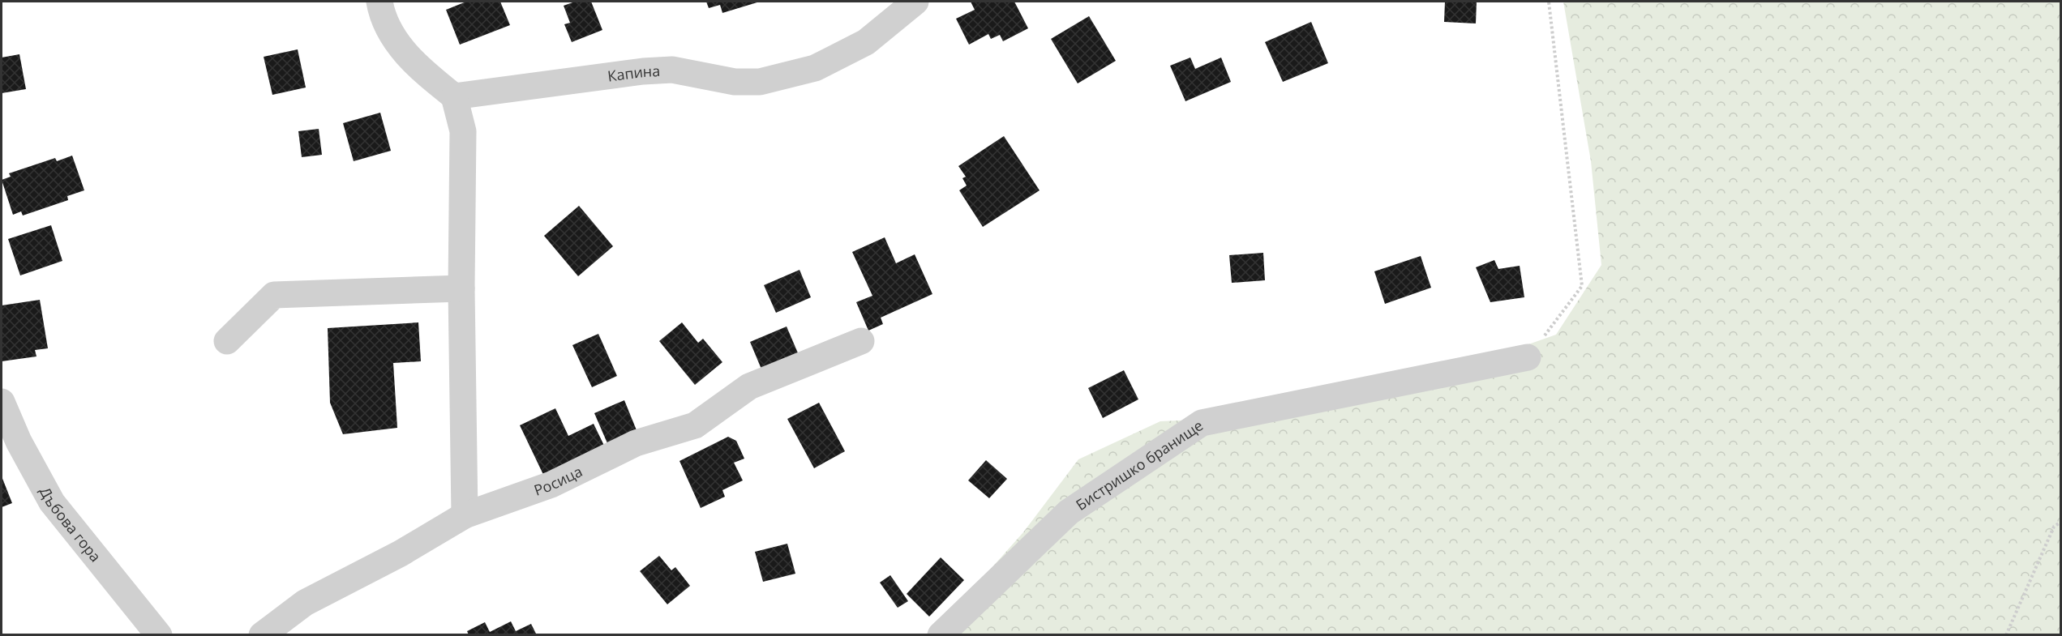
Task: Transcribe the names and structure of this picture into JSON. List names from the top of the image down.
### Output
{
  "streets": {
    "street": [
      "Капина",
      "Бистришко бранище",
      "Росица",
      "Дъбова гора"
    ]
  }
}
